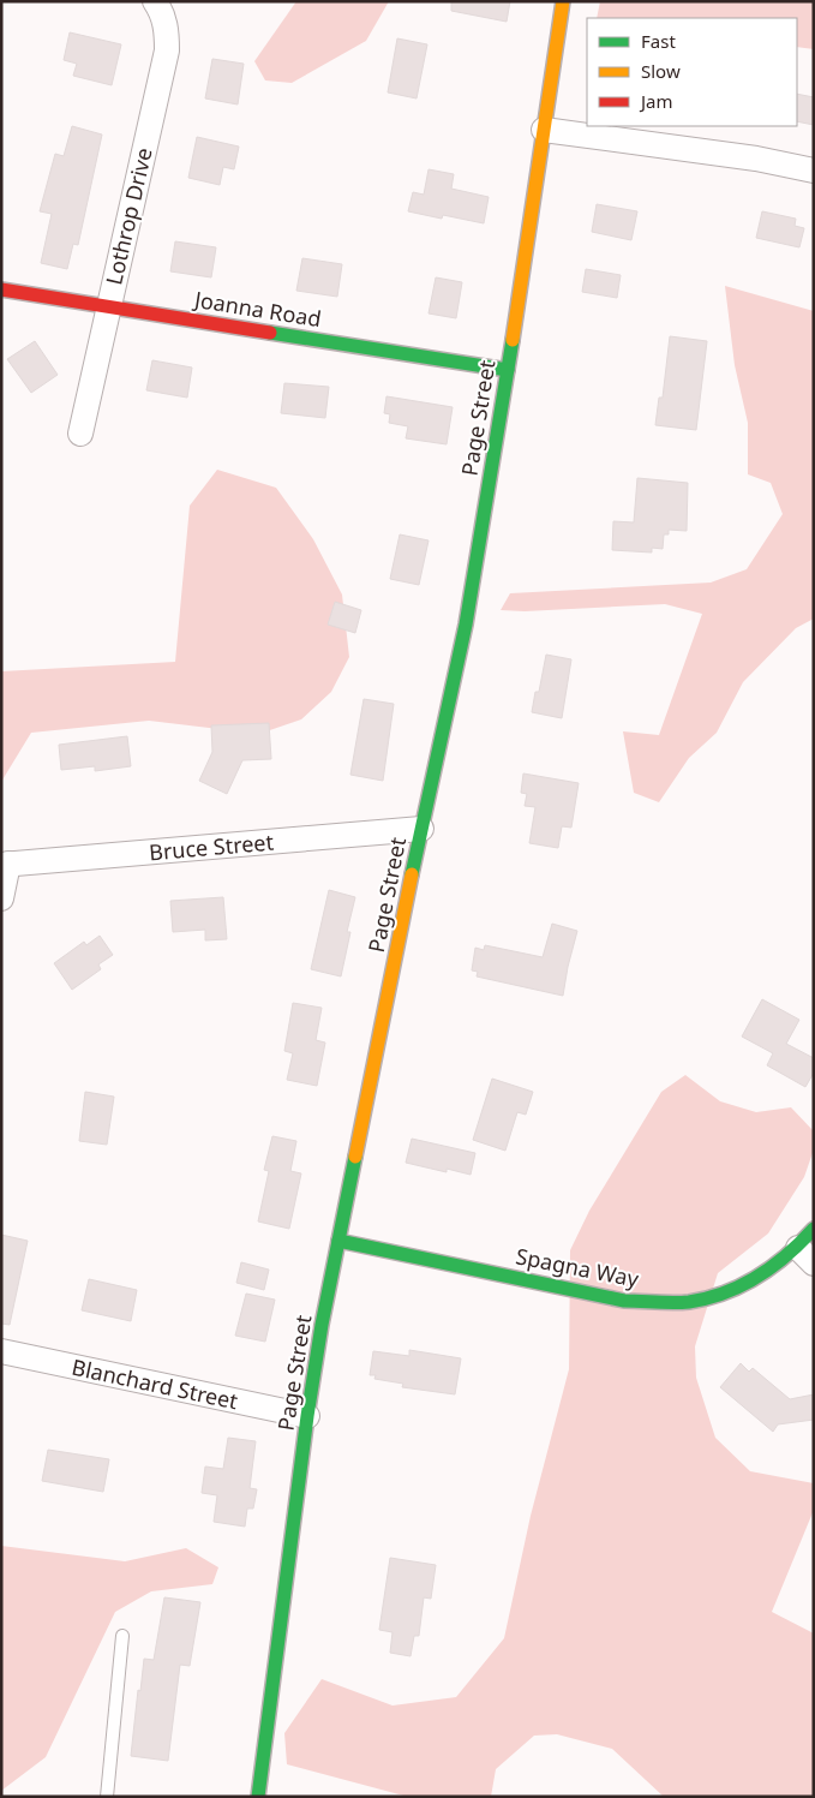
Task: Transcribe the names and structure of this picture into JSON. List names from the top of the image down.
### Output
{
  "streets": {
    "main road": ["Joanna Road", "Page Street", "Spagna Way"],
    "street": ["Lothrop Drive", "Bruce Street", "Blanchard Street"]
  },
  "crossings": [
    ["Lothrop Drive", "Joanna Road"],
    ["Joanna Road", "Page Street"],
    ["Page Street", "Bruce Street"],
    ["Page Street", "Spagna Way"],
    ["Page Street", "Blanchard Street"]
  ],
  "legend": ["Fast", "Slow", "Jam"]
}
